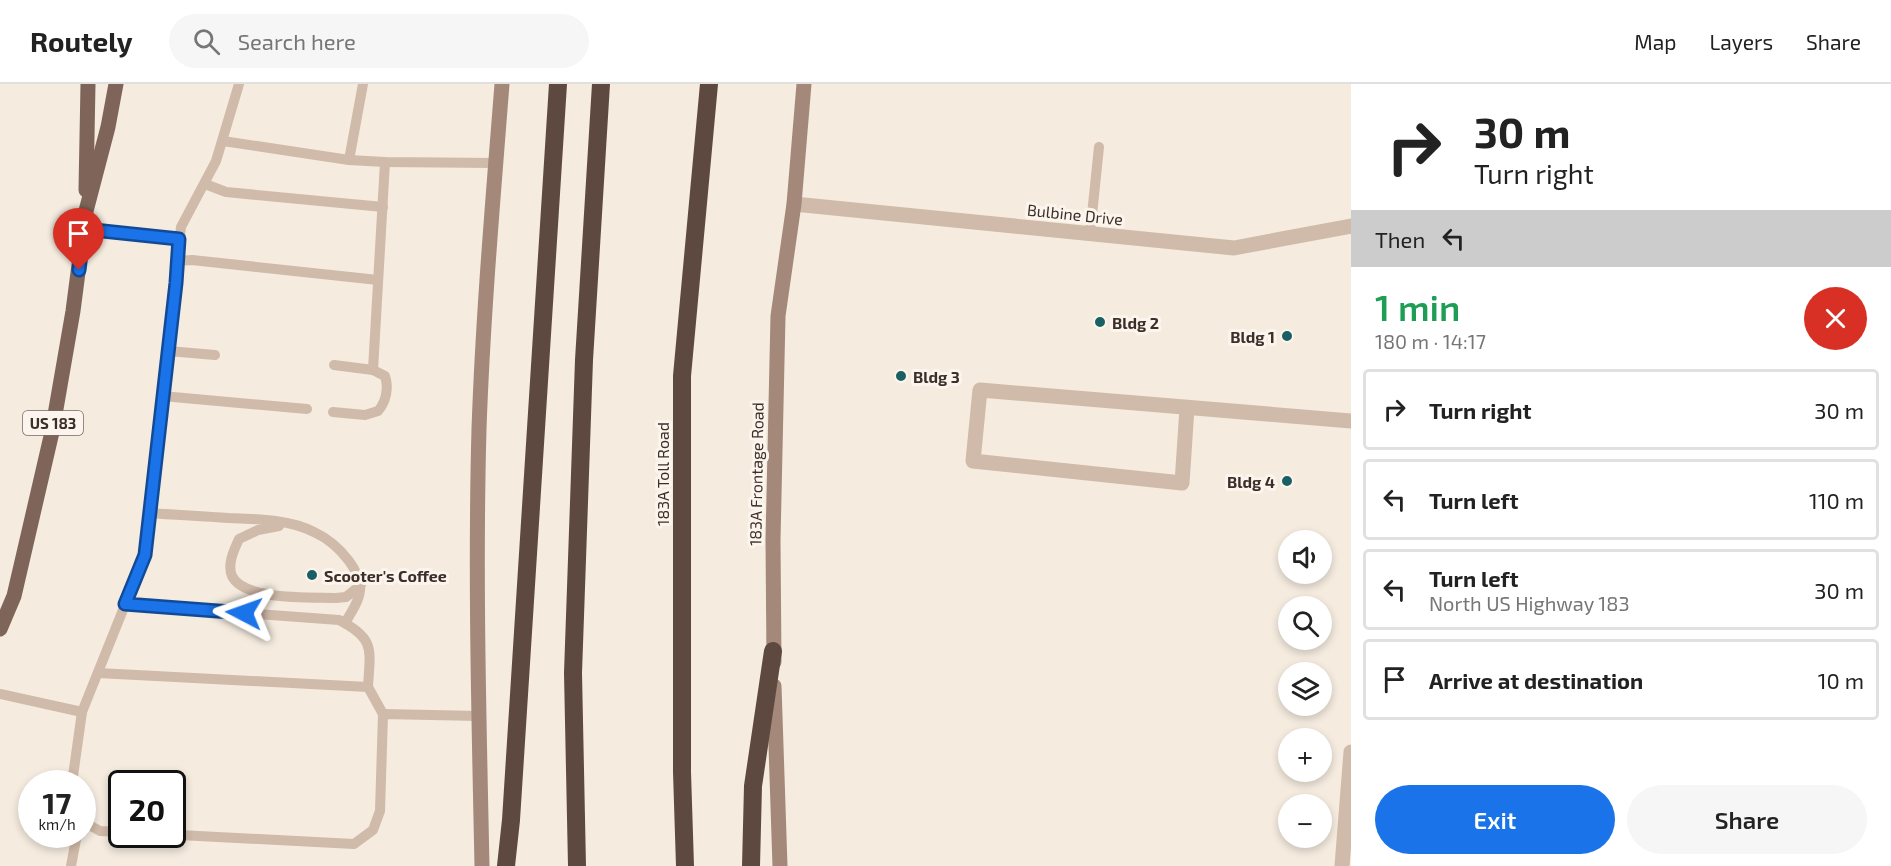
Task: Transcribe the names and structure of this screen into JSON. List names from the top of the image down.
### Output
{
  "streets": {
    "highway": ["183A Toll Road"],
    "main road": ["US 183", "183A Frontage Road"],
    "street": ["Bulbine Drive"]
  },
  "crossings": [
    ["Bulbine Drive", "183A Frontage Road"]
  ],
  "places": [
    "Bldg 2",
    "Bldg 1",
    "Bldg 3",
    "Bldg 4",
    "Scooter's Coffee"
  ],
  "page": {
    "header": "Routely",
    "search": "Search here",
    "nav": ["Map", "Layers", "Share"],
    "turn": ["30 m", "Turn right"],
    "then": "Then",
    "heading": ["1 min", "180 m · 14:17"],
    "list": [
      {
        "name": "Turn right",
        "value": "30 m"
      },
      {
        "name": "Turn left",
        "value": "110 m"
      },
      {
        "name": "Turn left",
        "note": "North US Highway 183",
        "value": "30 m"
      },
      {
        "name": "Arrive at destination",
        "value": "10 m"
      }
    ],
    "map_buttons": ["+", "−"],
    "speed": "17 km/h",
    "limit": "20",
    "buttons": ["Exit", "Share"]
  }
}
